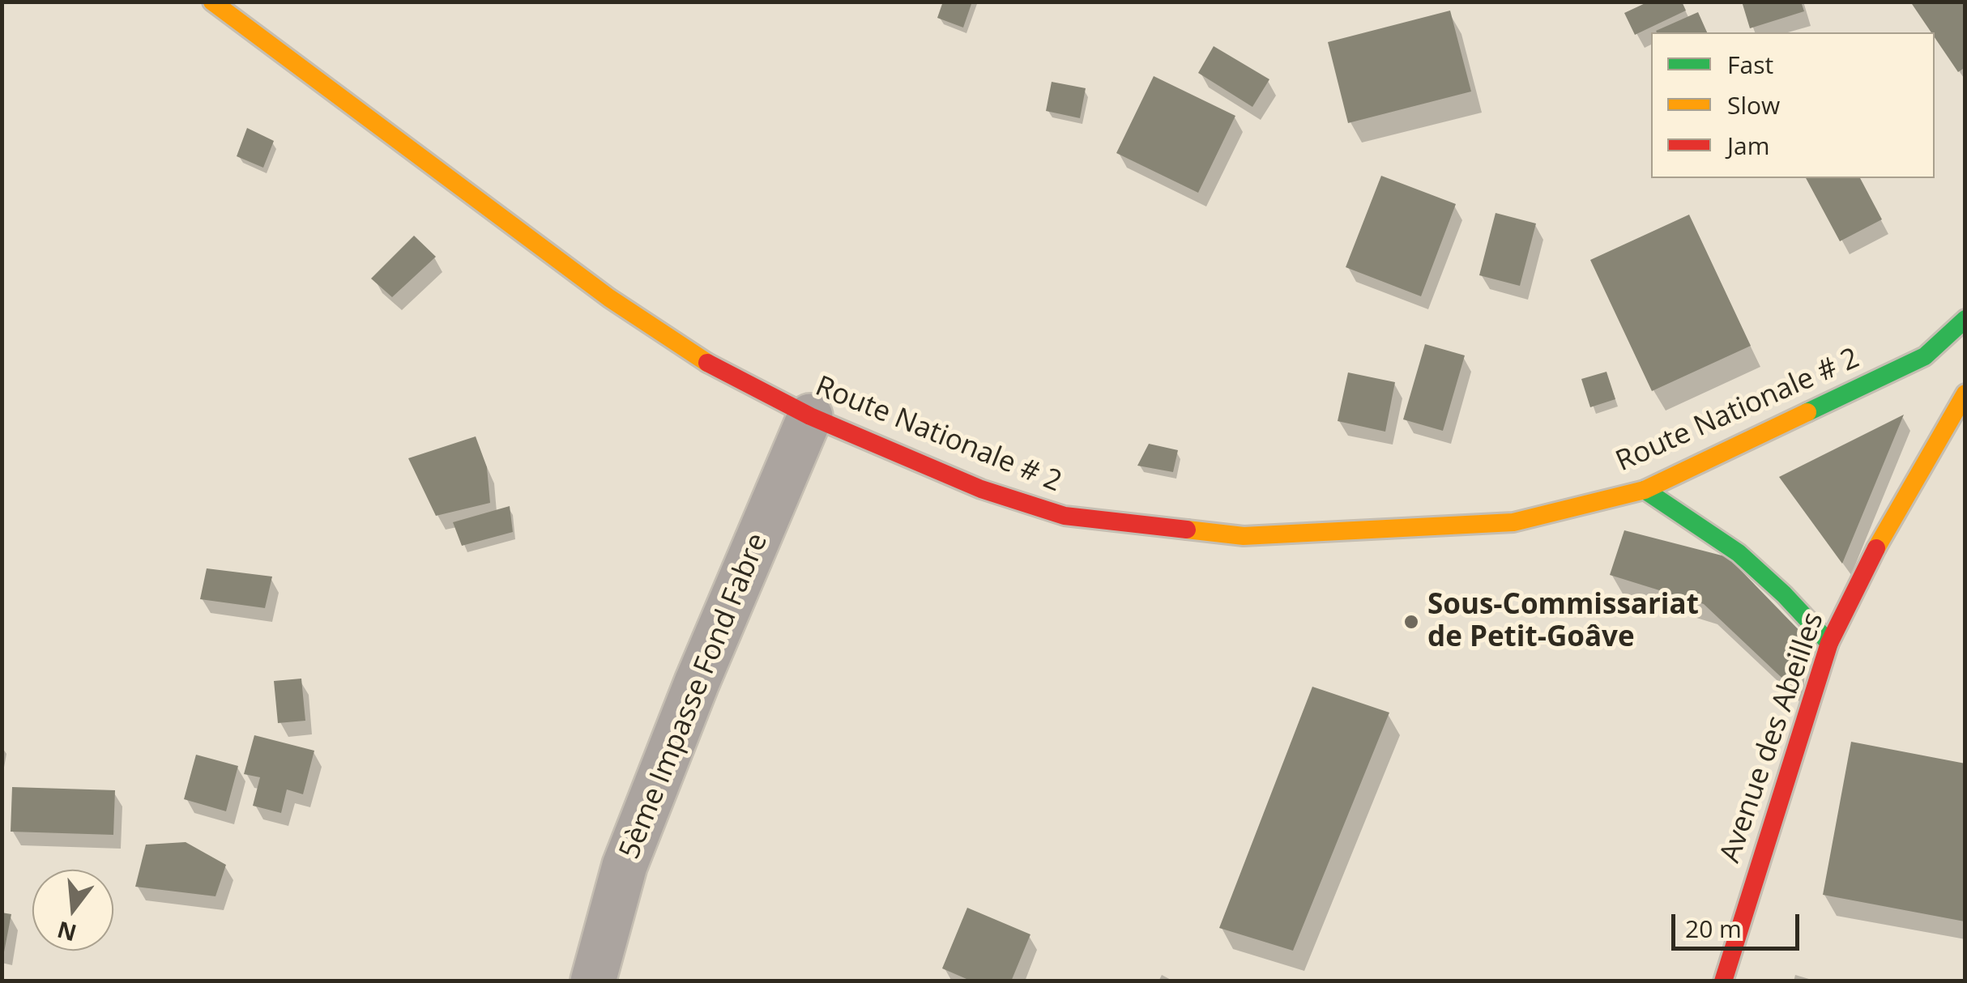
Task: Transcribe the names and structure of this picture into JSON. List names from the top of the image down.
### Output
{
  "streets": {
    "main road": ["Route Nationale # 2", "Avenue des Abeilles"],
    "street": ["5ème Impasse Fond Fabre"]
  },
  "crossings": [
    ["Route Nationale # 2", "5ème Impasse Fond Fabre"]
  ],
  "places": ["Sous-Commissariat de Petit-Goâve"],
  "legend": ["Fast", "Slow", "Jam"],
  "scale_bar": "20 m",
  "north": "bottom"
}
